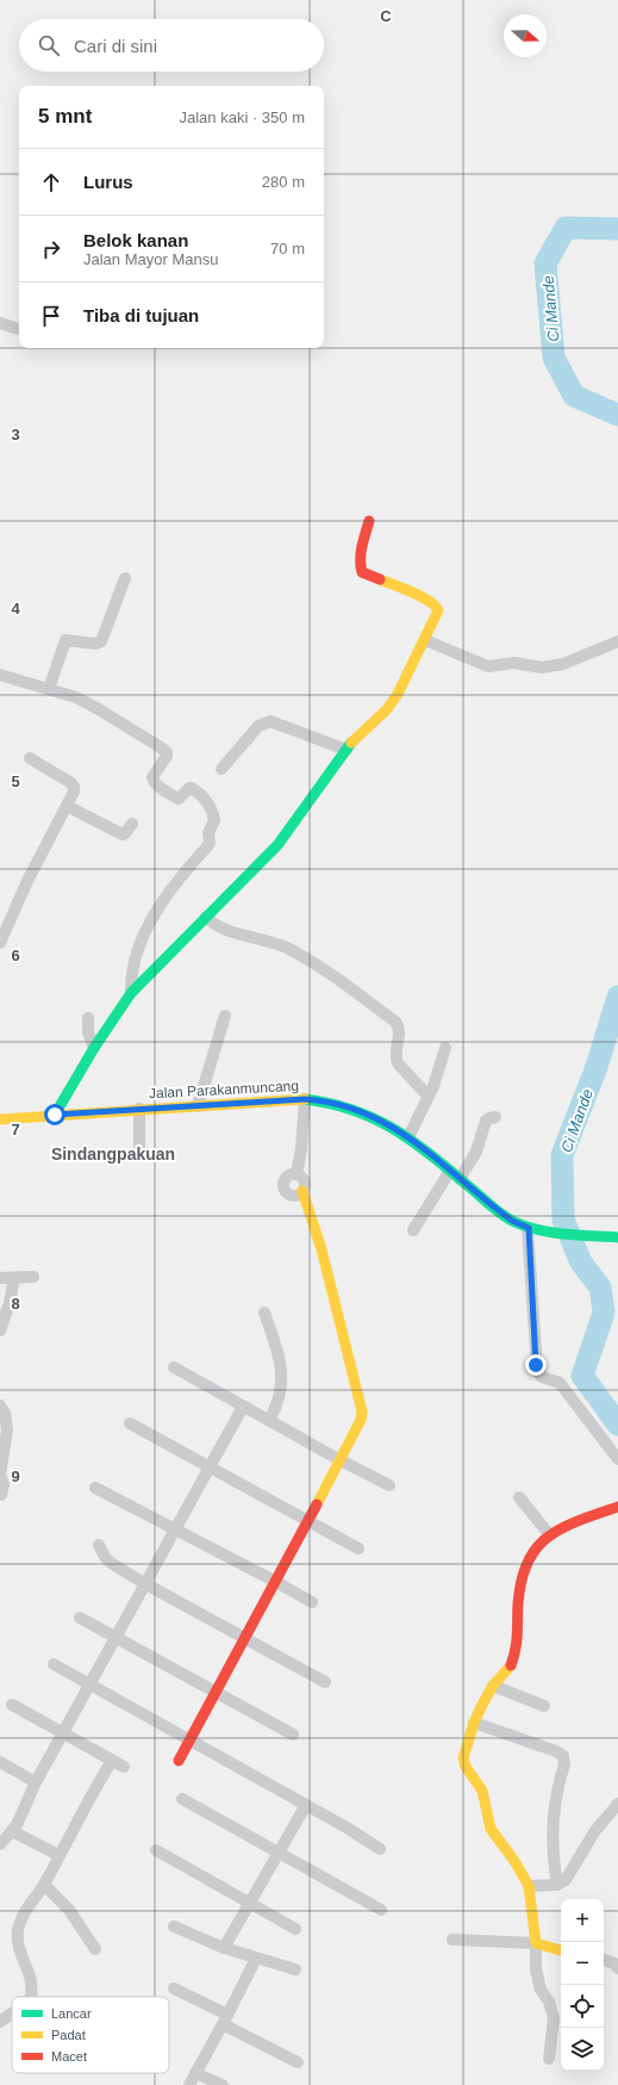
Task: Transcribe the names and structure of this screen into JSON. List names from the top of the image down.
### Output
{
  "streets": {
    "street": ["Jalan Parakanmuncang"]
  },
  "districts": ["Sindangpakuan"],
  "water": ["Ci Mande"],
  "legend": ["Lancar", "Padat", "Macet"],
  "north": "right",
  "page": {
    "search": "Cari di sini",
    "heading": ["5 mnt", "Jalan kaki · 350 m"],
    "list": [
      ["Lurus", "280 m"],
      ["Belok kanan", "Jalan Mayor Mansu", "70 m"],
      "Tiba di tujuan"
    ],
    "map_buttons": ["+", "−"]
  },
  "grid": {
    "columns": ["C"],
    "rows": [
      "3",
      "4",
      "5",
      "6",
      "7",
      "8",
      "9"
    ]
  }
}
